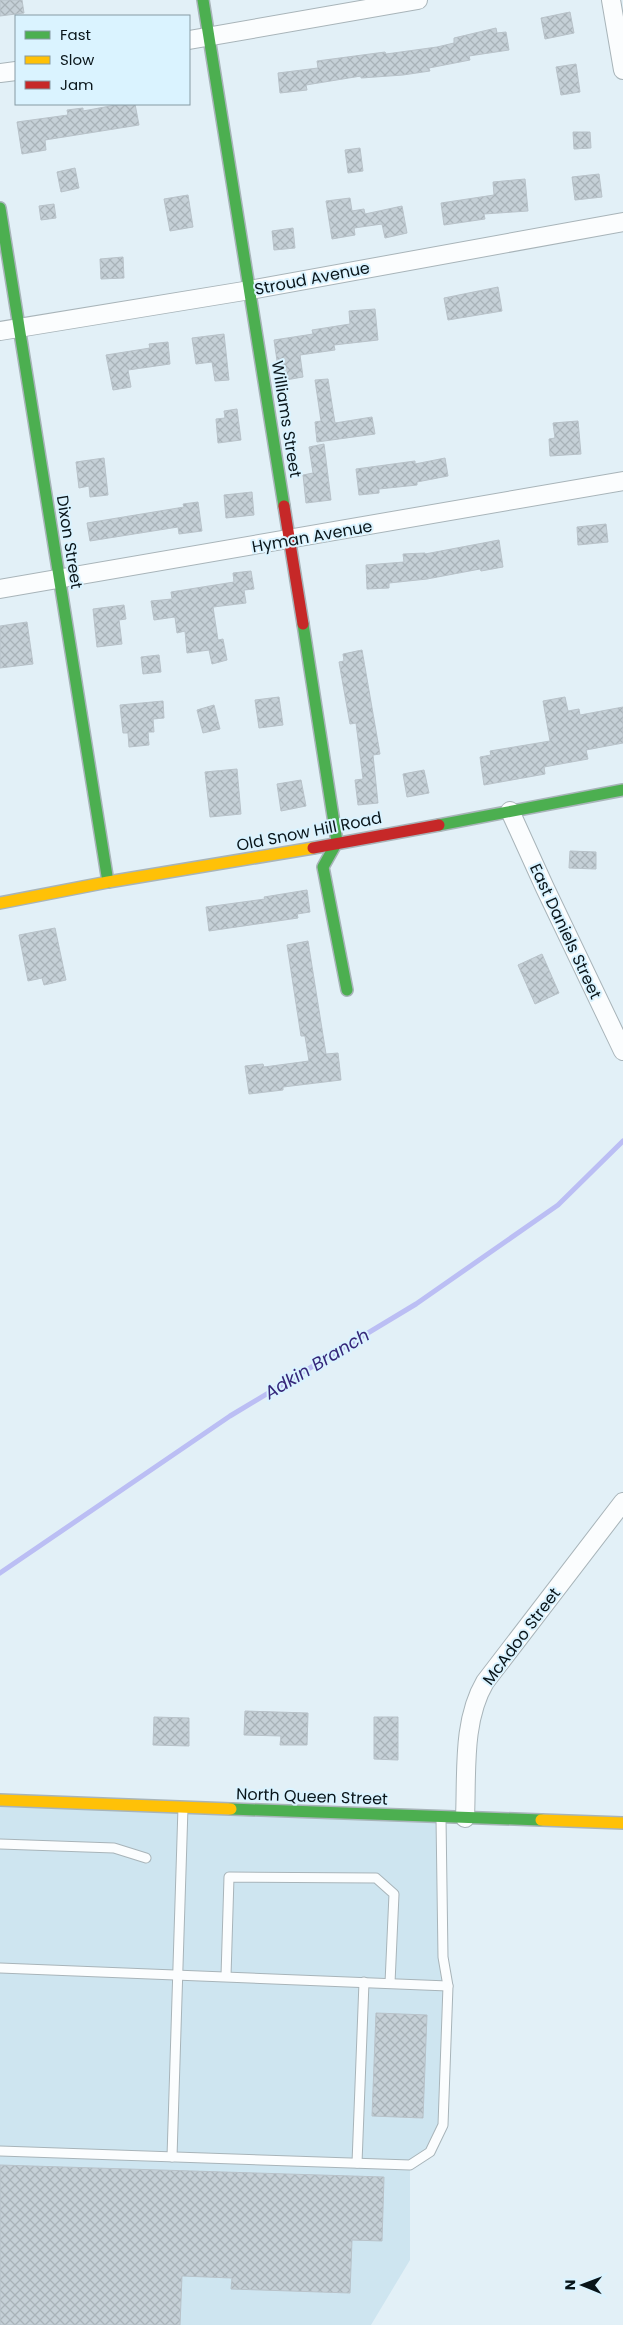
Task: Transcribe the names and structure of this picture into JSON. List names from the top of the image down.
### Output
{
  "streets": {
    "street": [
      "Stroud Avenue",
      "Williams Street",
      "Hyman Avenue",
      "Dixon Street",
      "Old Snow Hill Road",
      "East Daniels Street",
      "McAdoo Street",
      "North Queen Street"
    ]
  },
  "crossings": [
    ["Stroud Avenue", "Williams Street"],
    ["Stroud Avenue", "Dixon Street"],
    ["Williams Street", "Hyman Avenue"],
    ["Williams Street", "Old Snow Hill Road"],
    ["Hyman Avenue", "Dixon Street"],
    ["Dixon Street", "Old Snow Hill Road"],
    ["Old Snow Hill Road", "East Daniels Street"],
    ["McAdoo Street", "North Queen Street"]
  ],
  "water": ["Adkin Branch"],
  "legend": ["Fast", "Slow", "Jam"],
  "north": "left"
}
